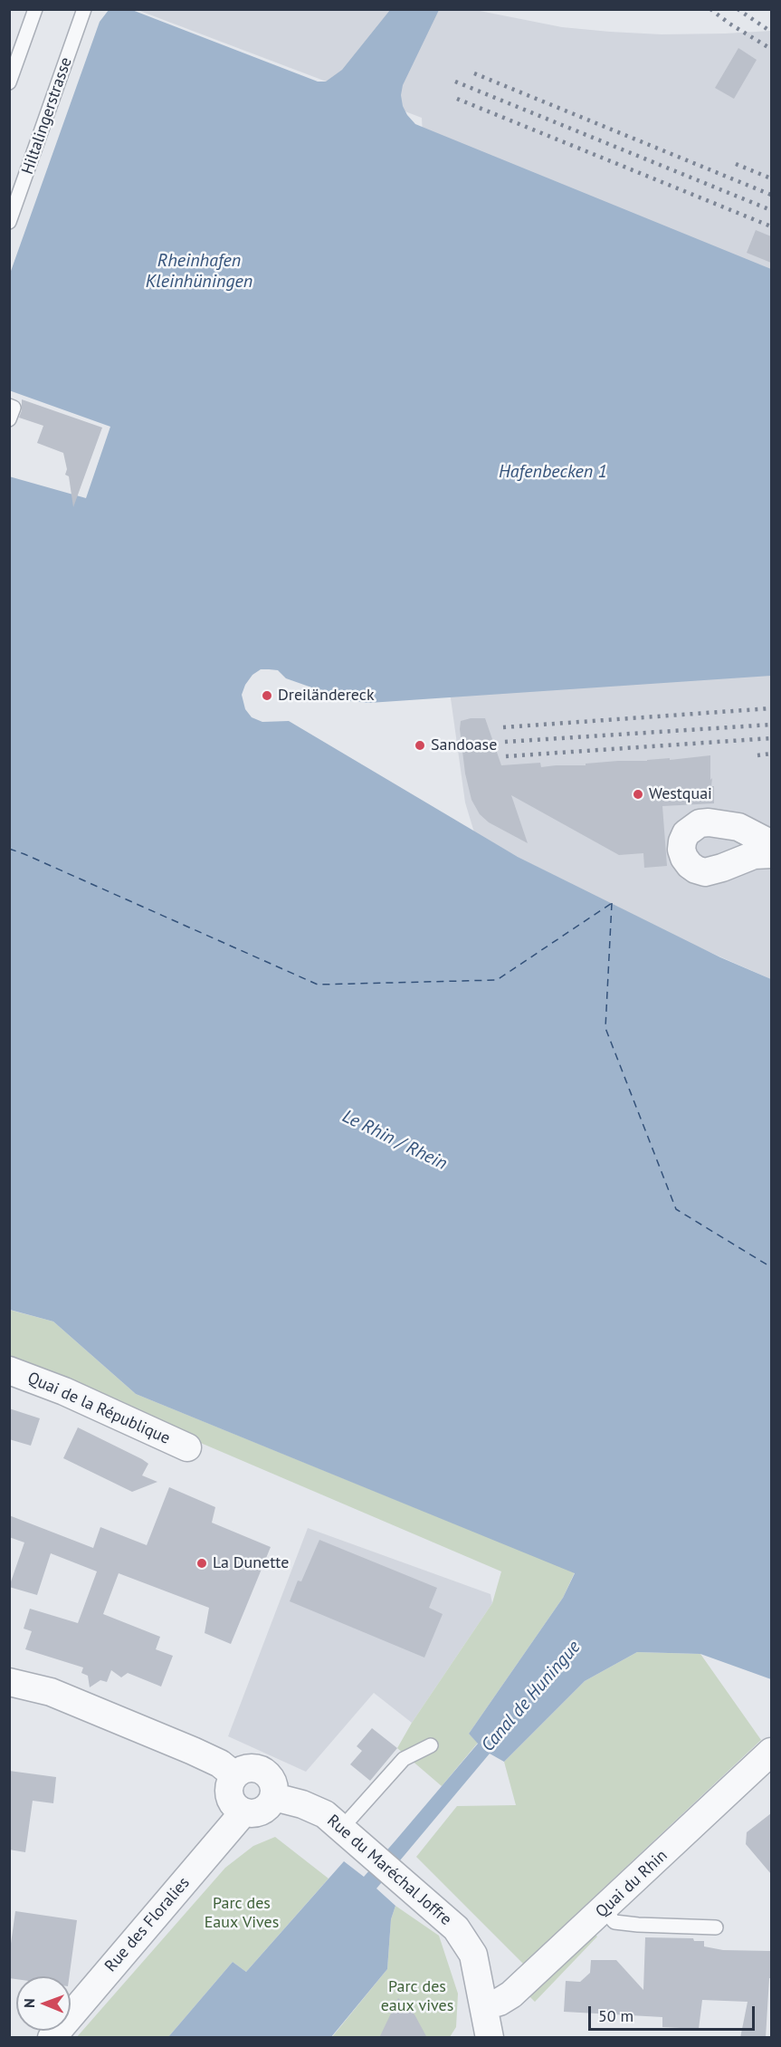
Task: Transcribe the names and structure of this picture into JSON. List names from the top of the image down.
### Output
{
  "streets": {
    "street": [
      "Quai de la République",
      "Rue du Maréchal Joffre",
      "Quai du Rhin",
      "Rue des Floralies"
    ],
    "lane": ["Hiltalingerstrasse"]
  },
  "crossings": [
    ["Rue du Maréchal Joffre", "Quai du Rhin"],
    ["Rue du Maréchal Joffre", "Rue des Floralies"]
  ],
  "water": [
    "Rheinhafen Kleinhüningen",
    "Hafenbecken 1",
    "Le Rhin / Rhein",
    "Canal de Huningue"
  ],
  "parks": ["Parc des Eaux Vives", "Parc des eaux vives"],
  "places": [
    "Dreiländereck",
    "Sandoase",
    "Westquai",
    "La Dunette"
  ],
  "scale_bar": "50 m",
  "north": "left"
}
